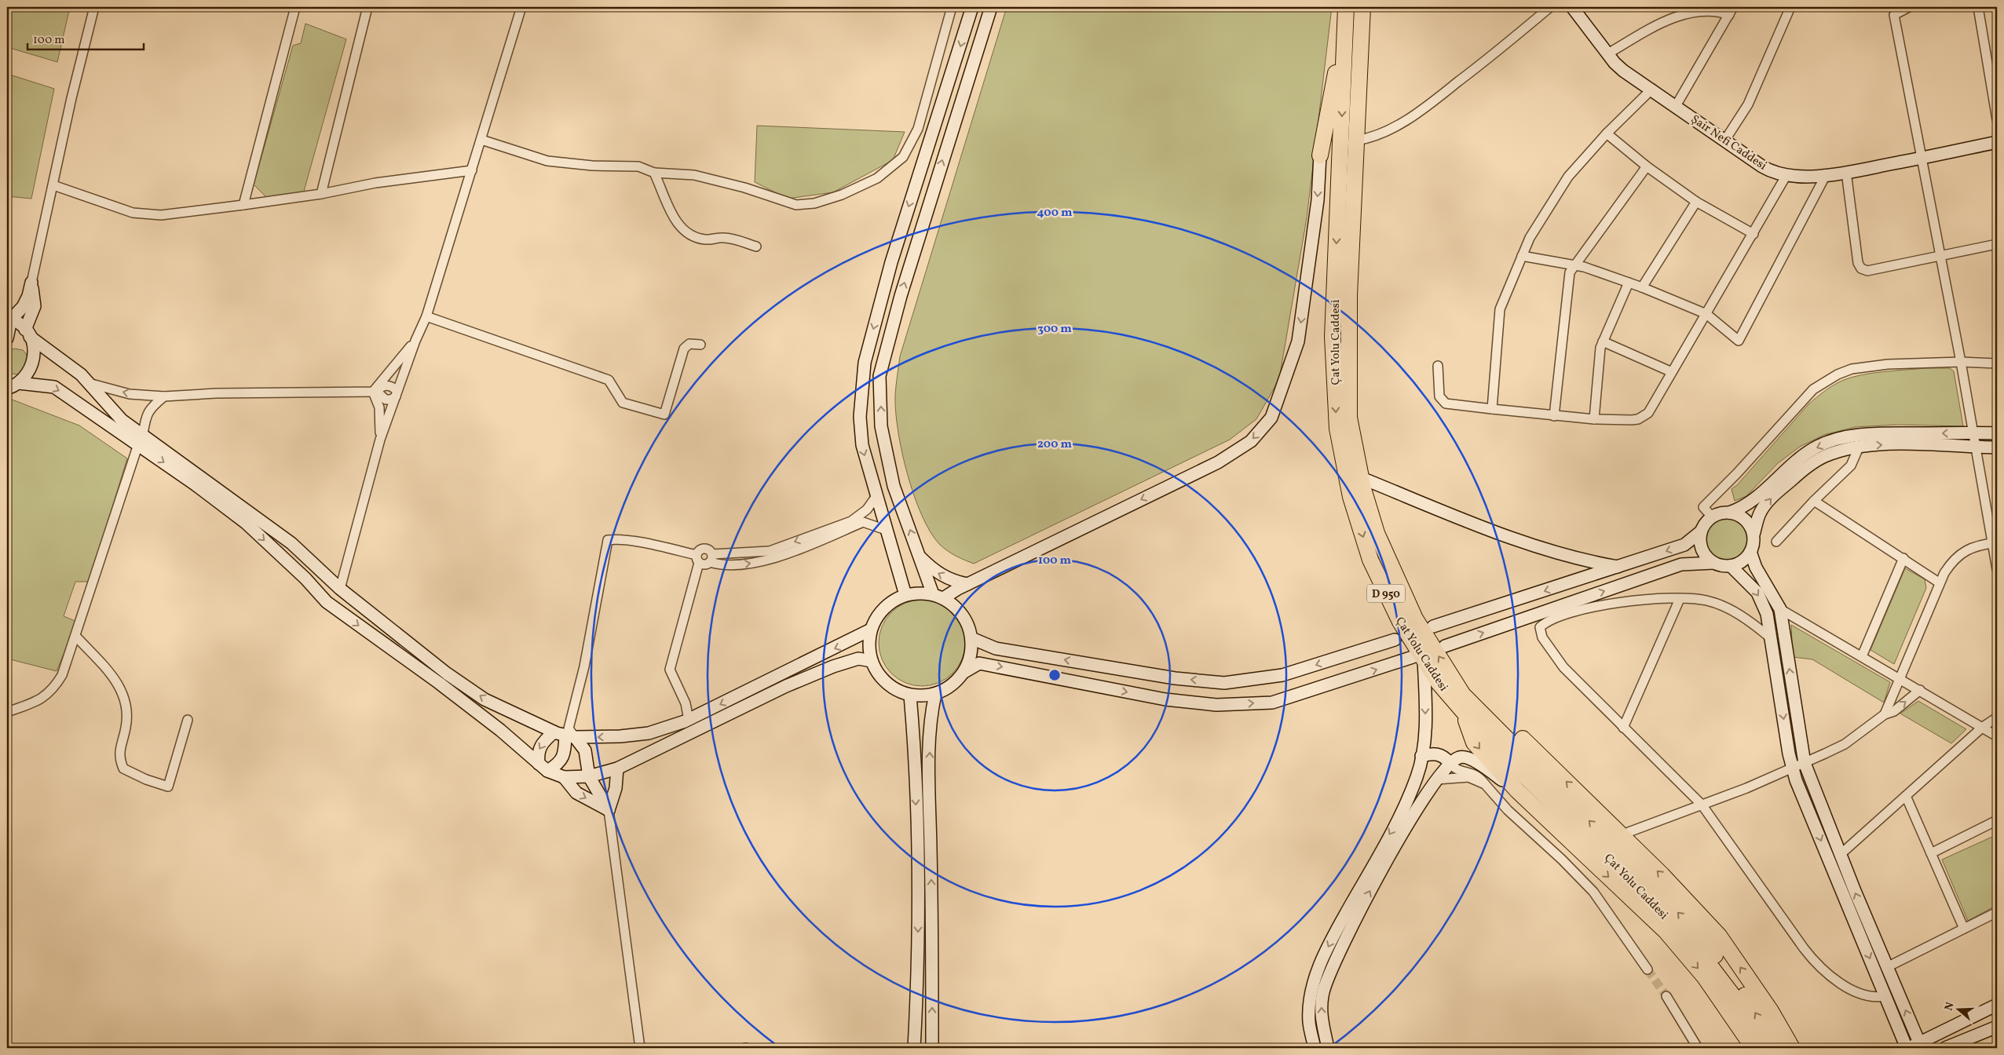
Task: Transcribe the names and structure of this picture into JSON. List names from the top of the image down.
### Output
{
  "streets": {
    "highway": ["Çat Yolu Caddesi", "D 950"],
    "main road": ["Şair Nefi Caddesi"]
  },
  "scale_bar": "100 m",
  "north": "left",
  "rings": [
    "400 m",
    "300 m",
    "200 m",
    "100 m"
  ]
}
